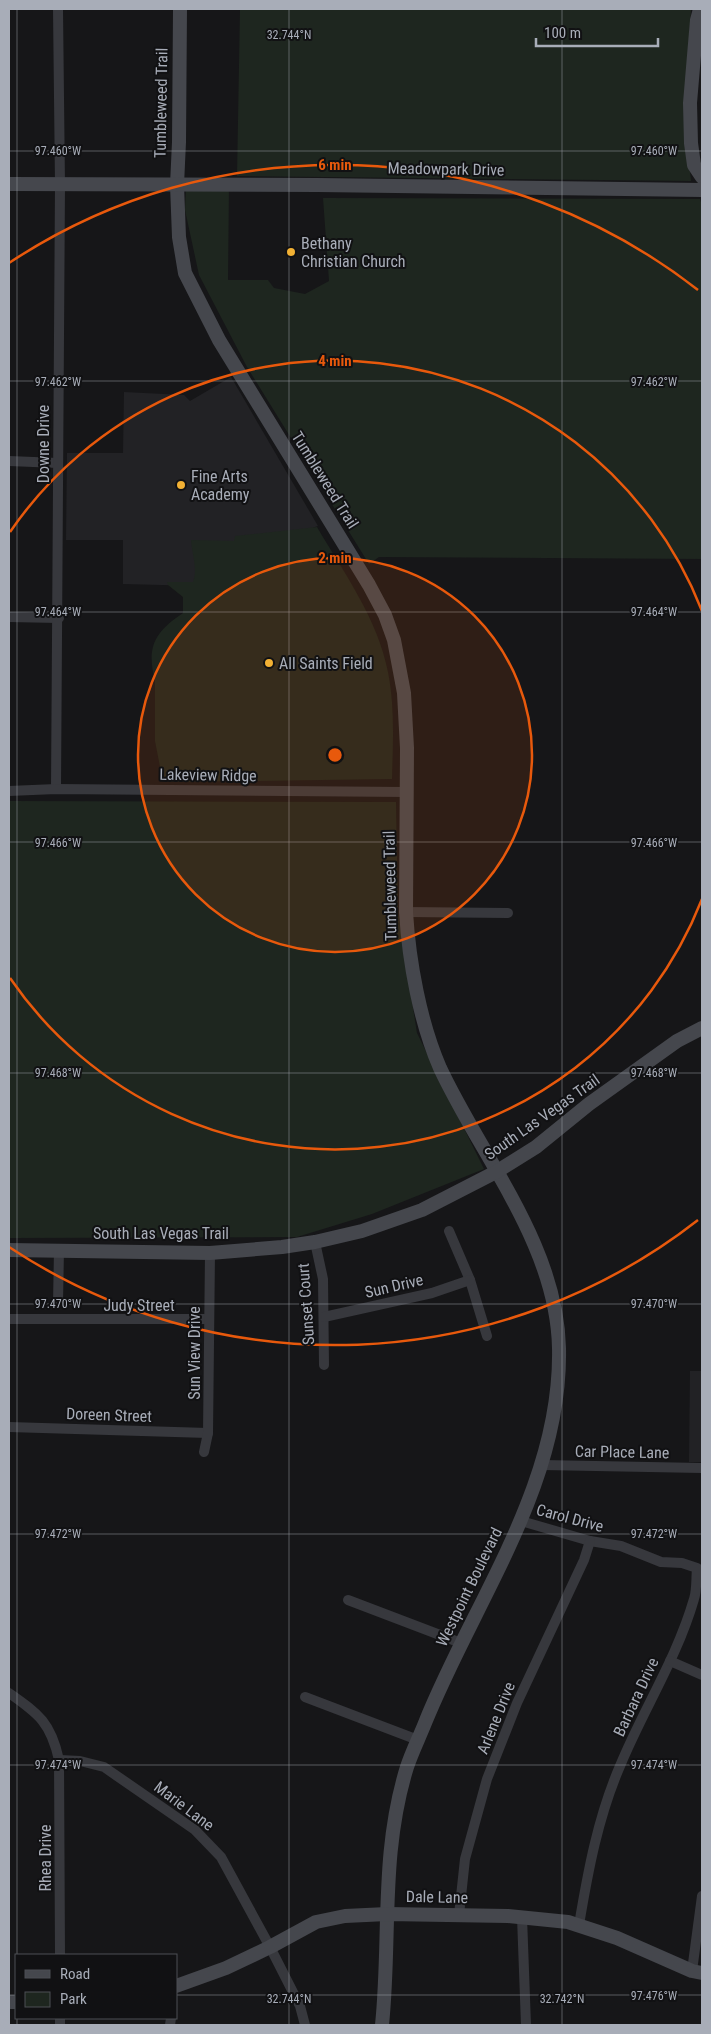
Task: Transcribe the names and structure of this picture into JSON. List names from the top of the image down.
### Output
{
  "streets": {
    "street": [
      "Tumbleweed Trail",
      "Meadowpark Drive",
      "Downe Drive",
      "Lakeview Ridge",
      "South Las Vegas Trail",
      "Sun Drive",
      "Sunset Court",
      "Judy Street",
      "Sun View Drive",
      "Doreen Street",
      "Car Place Lane",
      "Carol Drive",
      "Westpoint Boulevard",
      "Barbara Drive",
      "Arlene Drive",
      "Marie Lane",
      "Rhea Drive",
      "Dale Lane"
    ]
  },
  "crossings": [
    ["Tumbleweed Trail", "Meadowpark Drive"],
    ["Tumbleweed Trail", "Lakeview Ridge"],
    ["Tumbleweed Trail", "South Las Vegas Trail"],
    ["Tumbleweed Trail", "Westpoint Boulevard"],
    ["Meadowpark Drive", "Downe Drive"],
    ["Downe Drive", "Lakeview Ridge"],
    ["South Las Vegas Trail", "Sunset Court"],
    ["South Las Vegas Trail", "Sun View Drive"],
    ["South Las Vegas Trail", "Westpoint Boulevard"],
    ["Sun Drive", "Sunset Court"],
    ["Judy Street", "Sun View Drive"],
    ["Sun View Drive", "Doreen Street"],
    ["Car Place Lane", "Westpoint Boulevard"],
    ["Carol Drive", "Westpoint Boulevard"],
    ["Carol Drive", "Barbara Drive"],
    ["Carol Drive", "Arlene Drive"],
    ["Westpoint Boulevard", "Dale Lane"],
    ["Barbara Drive", "Dale Lane"],
    ["Arlene Drive", "Dale Lane"],
    ["Marie Lane", "Rhea Drive"],
    ["Marie Lane", "Dale Lane"]
  ],
  "places": ["Bethany Christian Church", "Fine Arts Academy", "All Saints Field"],
  "legend": ["Road", "Park"],
  "scale_bar": "100 m",
  "coordinates": [
    "32.744°N",
    "97.460°W",
    "97.462°W",
    "97.464°W",
    "97.466°W",
    "97.468°W",
    "97.470°W",
    "97.472°W",
    "97.474°W",
    "97.476°W",
    "32.742°N"
  ],
  "rings": ["6 min", "4 min", "2 min"]
}
